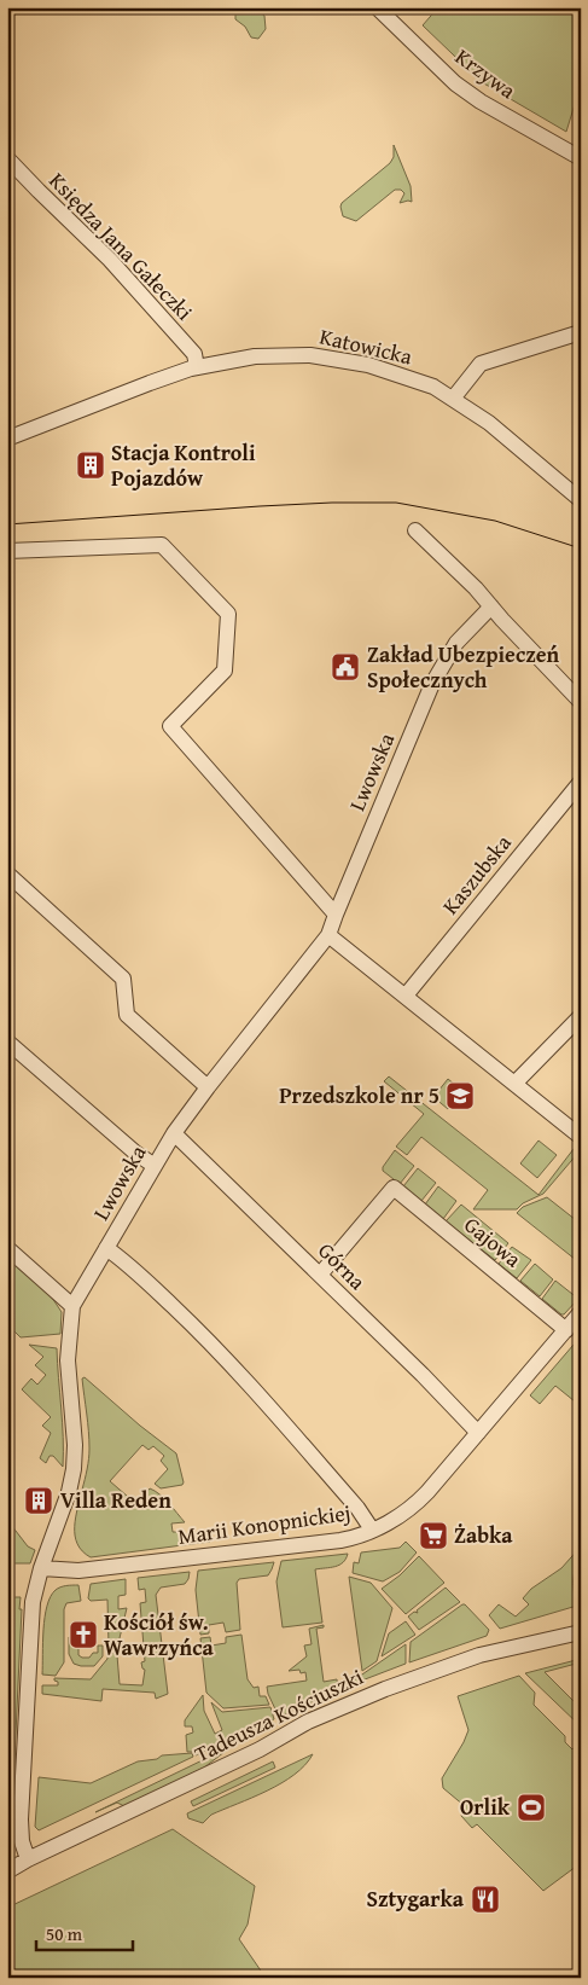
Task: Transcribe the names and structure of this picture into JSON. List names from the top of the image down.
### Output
{
  "streets": {
    "street": [
      "Krzywa",
      "Księdza Jana Gałeczki",
      "Katowicka",
      "Lwowska",
      "Kaszubska",
      "Gajowa",
      "Górna",
      "Marii Konopnickiej",
      "Tadeusza Kościuszki"
    ]
  },
  "crossings": [
    ["Księdza Jana Gałeczki", "Katowicka"],
    ["Lwowska", "Górna"],
    ["Lwowska", "Marii Konopnickiej"],
    ["Lwowska", "Tadeusza Kościuszki"],
    ["Gajowa", "Górna"],
    ["Gajowa", "Marii Konopnickiej"],
    ["Górna", "Marii Konopnickiej"]
  ],
  "places": {
    "building": ["Stacja Kontroli Pojazdów", "Villa Reden"],
    "public building": ["Zakład Ubezpieczeń Społecznych"],
    "school or university": ["Przedszkole nr 5"],
    "supermarket": ["Żabka"],
    "church": ["Kościół św. Wawrzyńca"],
    "sports": ["Orlik"],
    "restaurant": ["Sztygarka"]
  },
  "scale_bar": "50 m"
}
